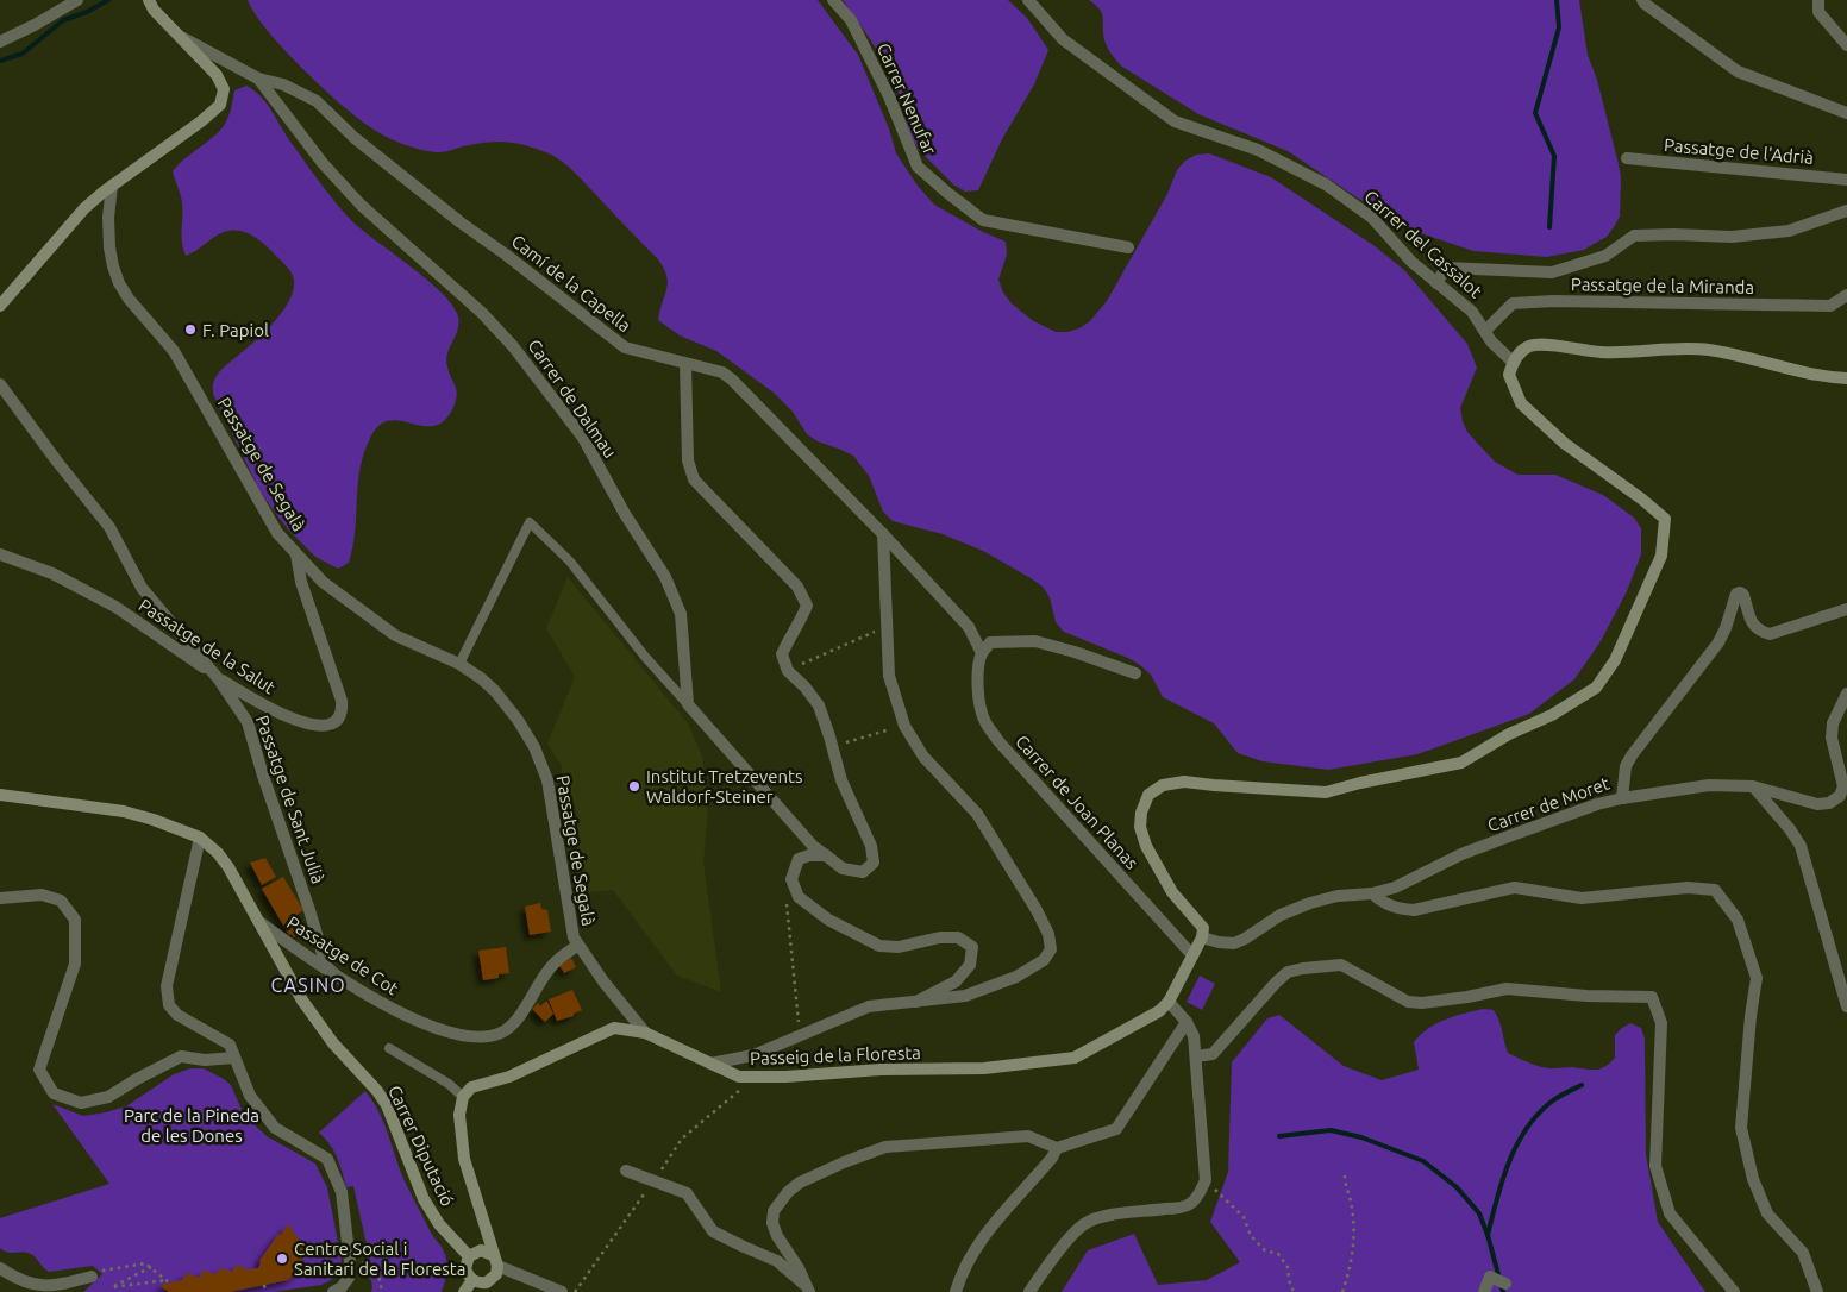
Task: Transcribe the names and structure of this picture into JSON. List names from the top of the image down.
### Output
{
  "streets": {
    "street": [
      "Carrer Nenufar",
      "Passatge de l'Adrià",
      "Carrer del Cassalot",
      "Camí de la Capella",
      "Passatge de la Miranda",
      "Carrer de Dalmau",
      "Passatge de Segalà",
      "Passatge de la Salut",
      "Passatge de Sant Julià",
      "Carrer de Joan Planas",
      "Carrer de Moret",
      "Passatge de Cot",
      "Passeig de la Floresta",
      "Carrer Diputació"
    ]
  },
  "crossings": [
    ["Carrer del Cassalot", "Passatge de la Miranda"],
    ["Camí de la Capella", "Carrer de Dalmau"],
    ["Camí de la Capella", "Carrer de Joan Planas"],
    ["Passatge de Segalà", "Passatge de la Salut"],
    ["Passatge de Segalà", "Passatge de Cot"],
    ["Passatge de Segalà", "Passeig de la Floresta"],
    ["Passatge de la Salut", "Passatge de Sant Julià"],
    ["Passatge de Sant Julià", "Passatge de Cot"],
    ["Passatge de Cot", "Carrer Diputació"]
  ],
  "districts": ["CASINO"],
  "parks": ["Parc de la Pineda de les Dones"],
  "places": ["F. Papiol", "Institut Tretzevents Waldorf-Steiner", "Centre Social i Sanitari de la Floresta"]
}
